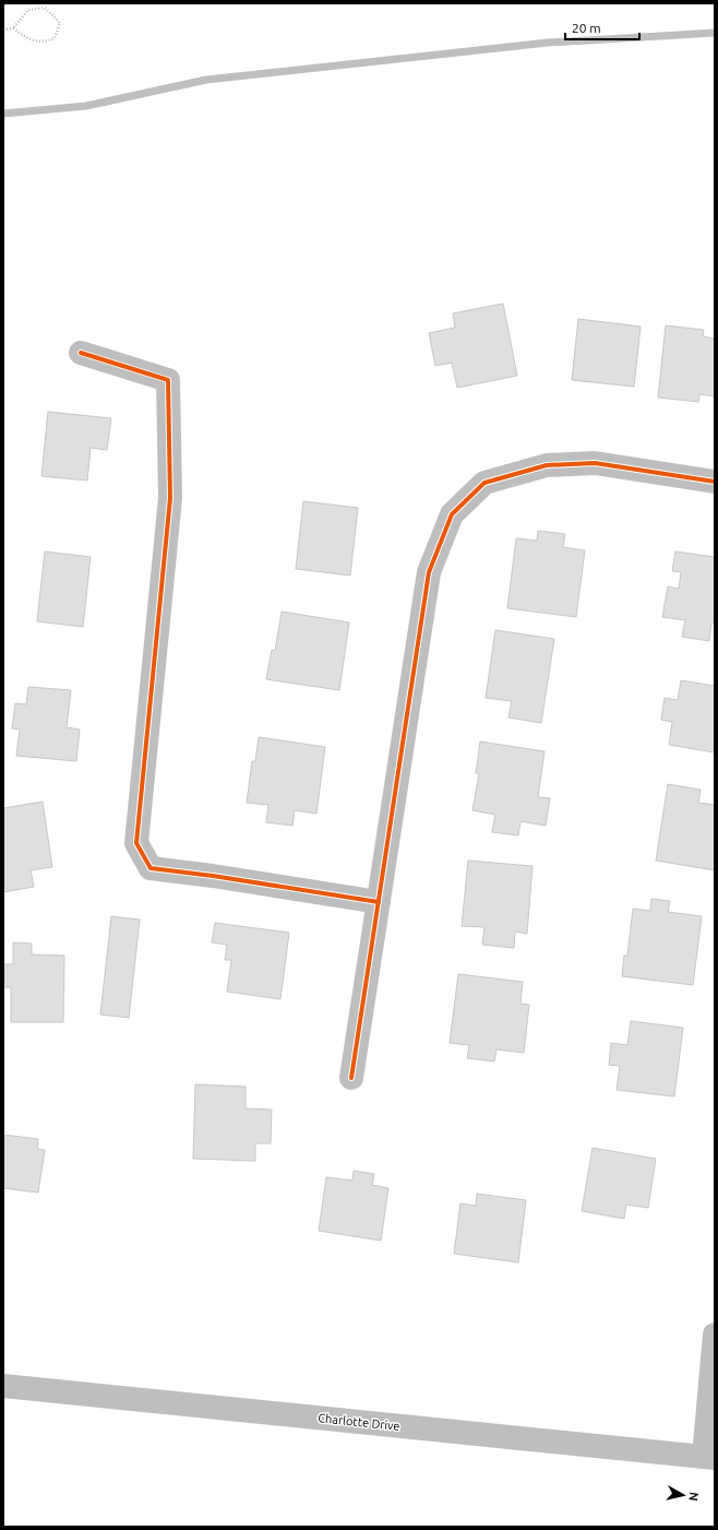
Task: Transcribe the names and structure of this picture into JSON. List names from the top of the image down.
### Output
{
  "streets": {
    "street": ["Charlotte Drive"]
  },
  "scale_bar": "20 m",
  "north": "right"
}
